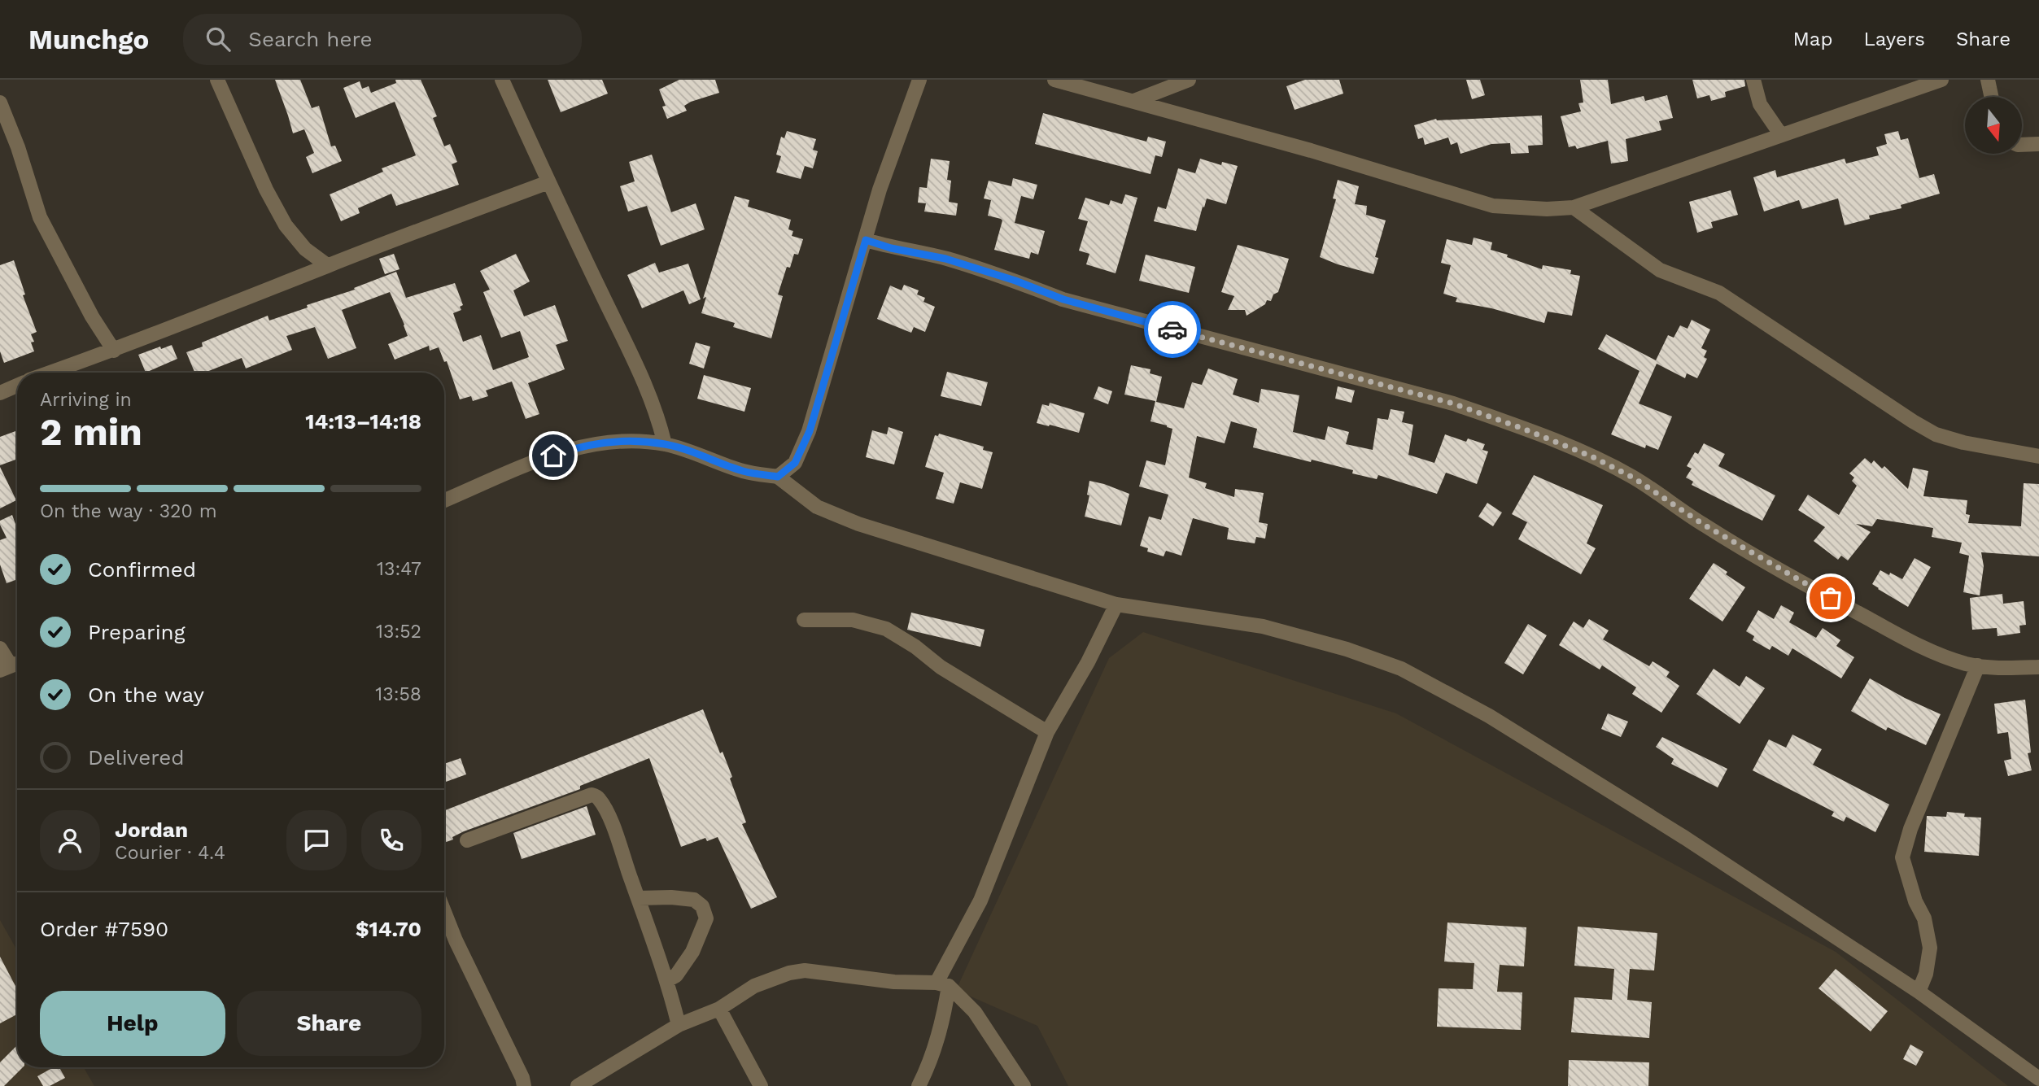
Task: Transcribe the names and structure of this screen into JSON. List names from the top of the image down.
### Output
{
  "north": "bottom",
  "page": {
    "header": "Munchgo",
    "search": "Search here",
    "nav": ["Map", "Layers", "Share"],
    "heading": ["2 min", "Arriving in", "14:13–14:18"],
    "panel": [
      "Jordan",
      "Courier · 4.4",
      "Order #7590",
      "$14.70"
    ],
    "bar": "On the way · 320 m",
    "list": [
      ["Confirmed", "13:47"],
      ["Preparing", "13:52"],
      ["On the way", "13:58"],
      "Delivered"
    ],
    "buttons": ["Help", "Share"]
  }
}
